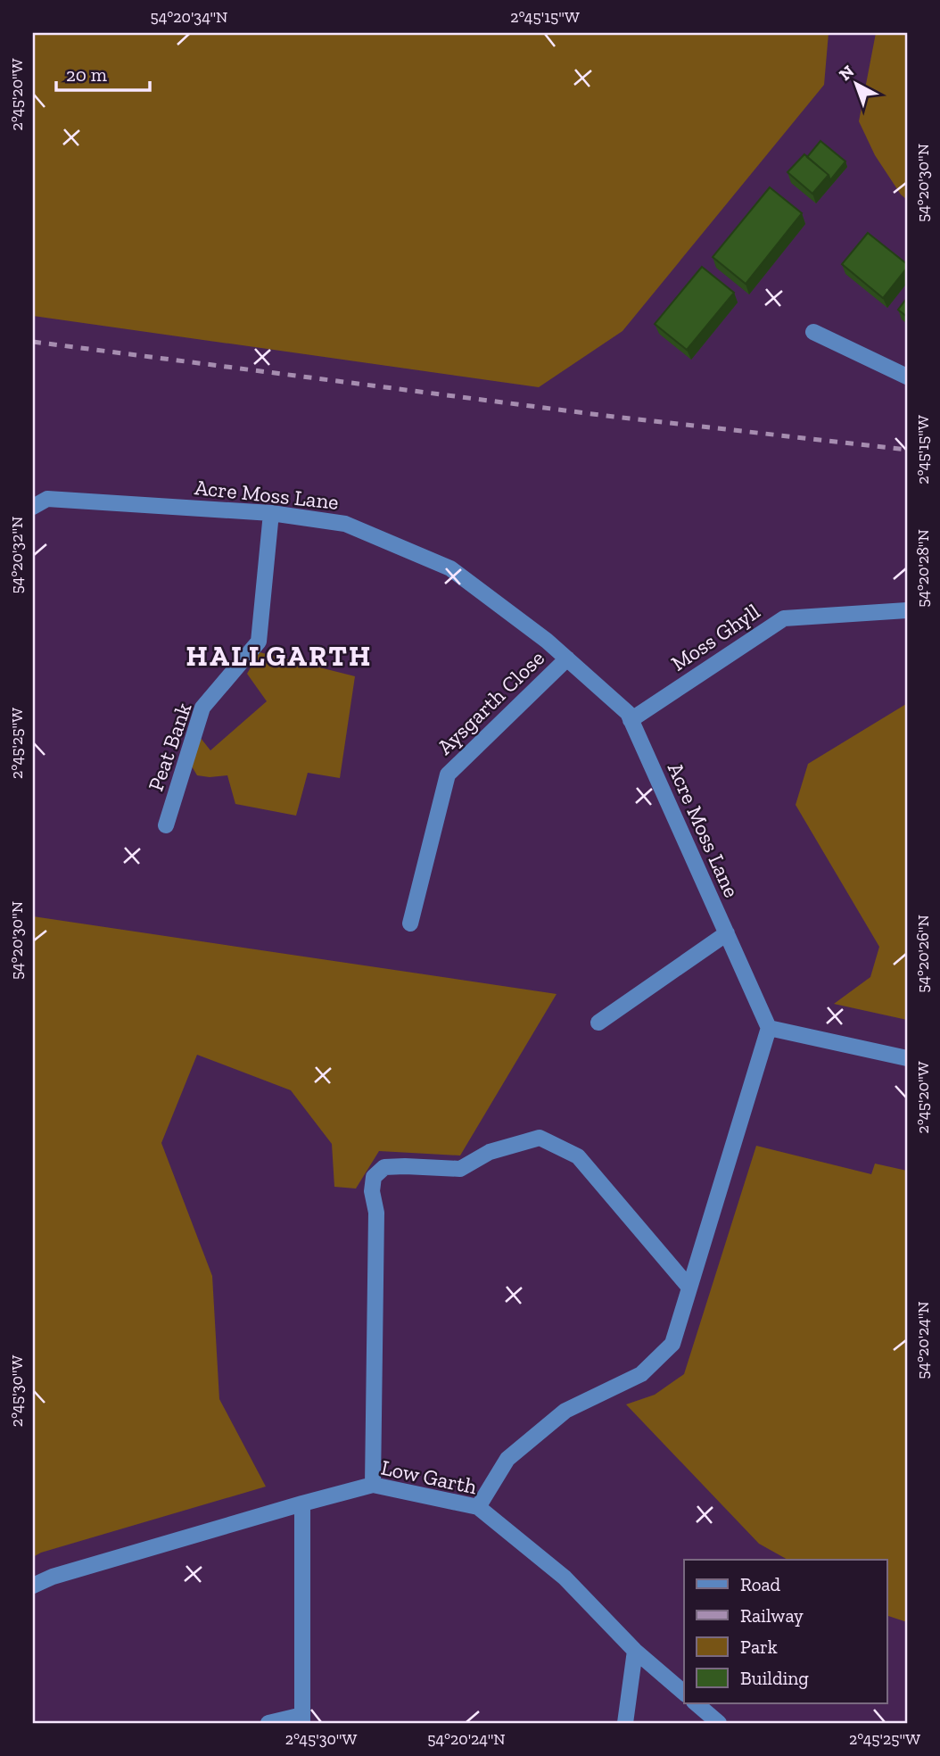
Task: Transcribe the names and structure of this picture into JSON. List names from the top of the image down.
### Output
{
  "streets": {
    "street": [
      "Acre Moss Lane",
      "Moss Ghyll",
      "Aysgarth Close",
      "Peat Bank",
      "Low Garth"
    ]
  },
  "crossings": [
    ["Acre Moss Lane", "Moss Ghyll"],
    ["Acre Moss Lane", "Aysgarth Close"],
    ["Acre Moss Lane", "Peat Bank"]
  ],
  "districts": ["HALLGARTH"],
  "legend": [
    "Road",
    "Railway",
    "Park",
    "Building"
  ],
  "scale_bar": "20 m",
  "north": "top left",
  "coordinates": [
    "54°20'34\"N",
    "2°45'15\"W",
    "2°45'20\"W",
    "54°20'30\"N",
    "54°20'32\"N",
    "54°20'28\"N",
    "2°45'25\"W",
    "54°20'26\"N",
    "54°20'24\"N",
    "2°45'30\"W"
  ]
}
